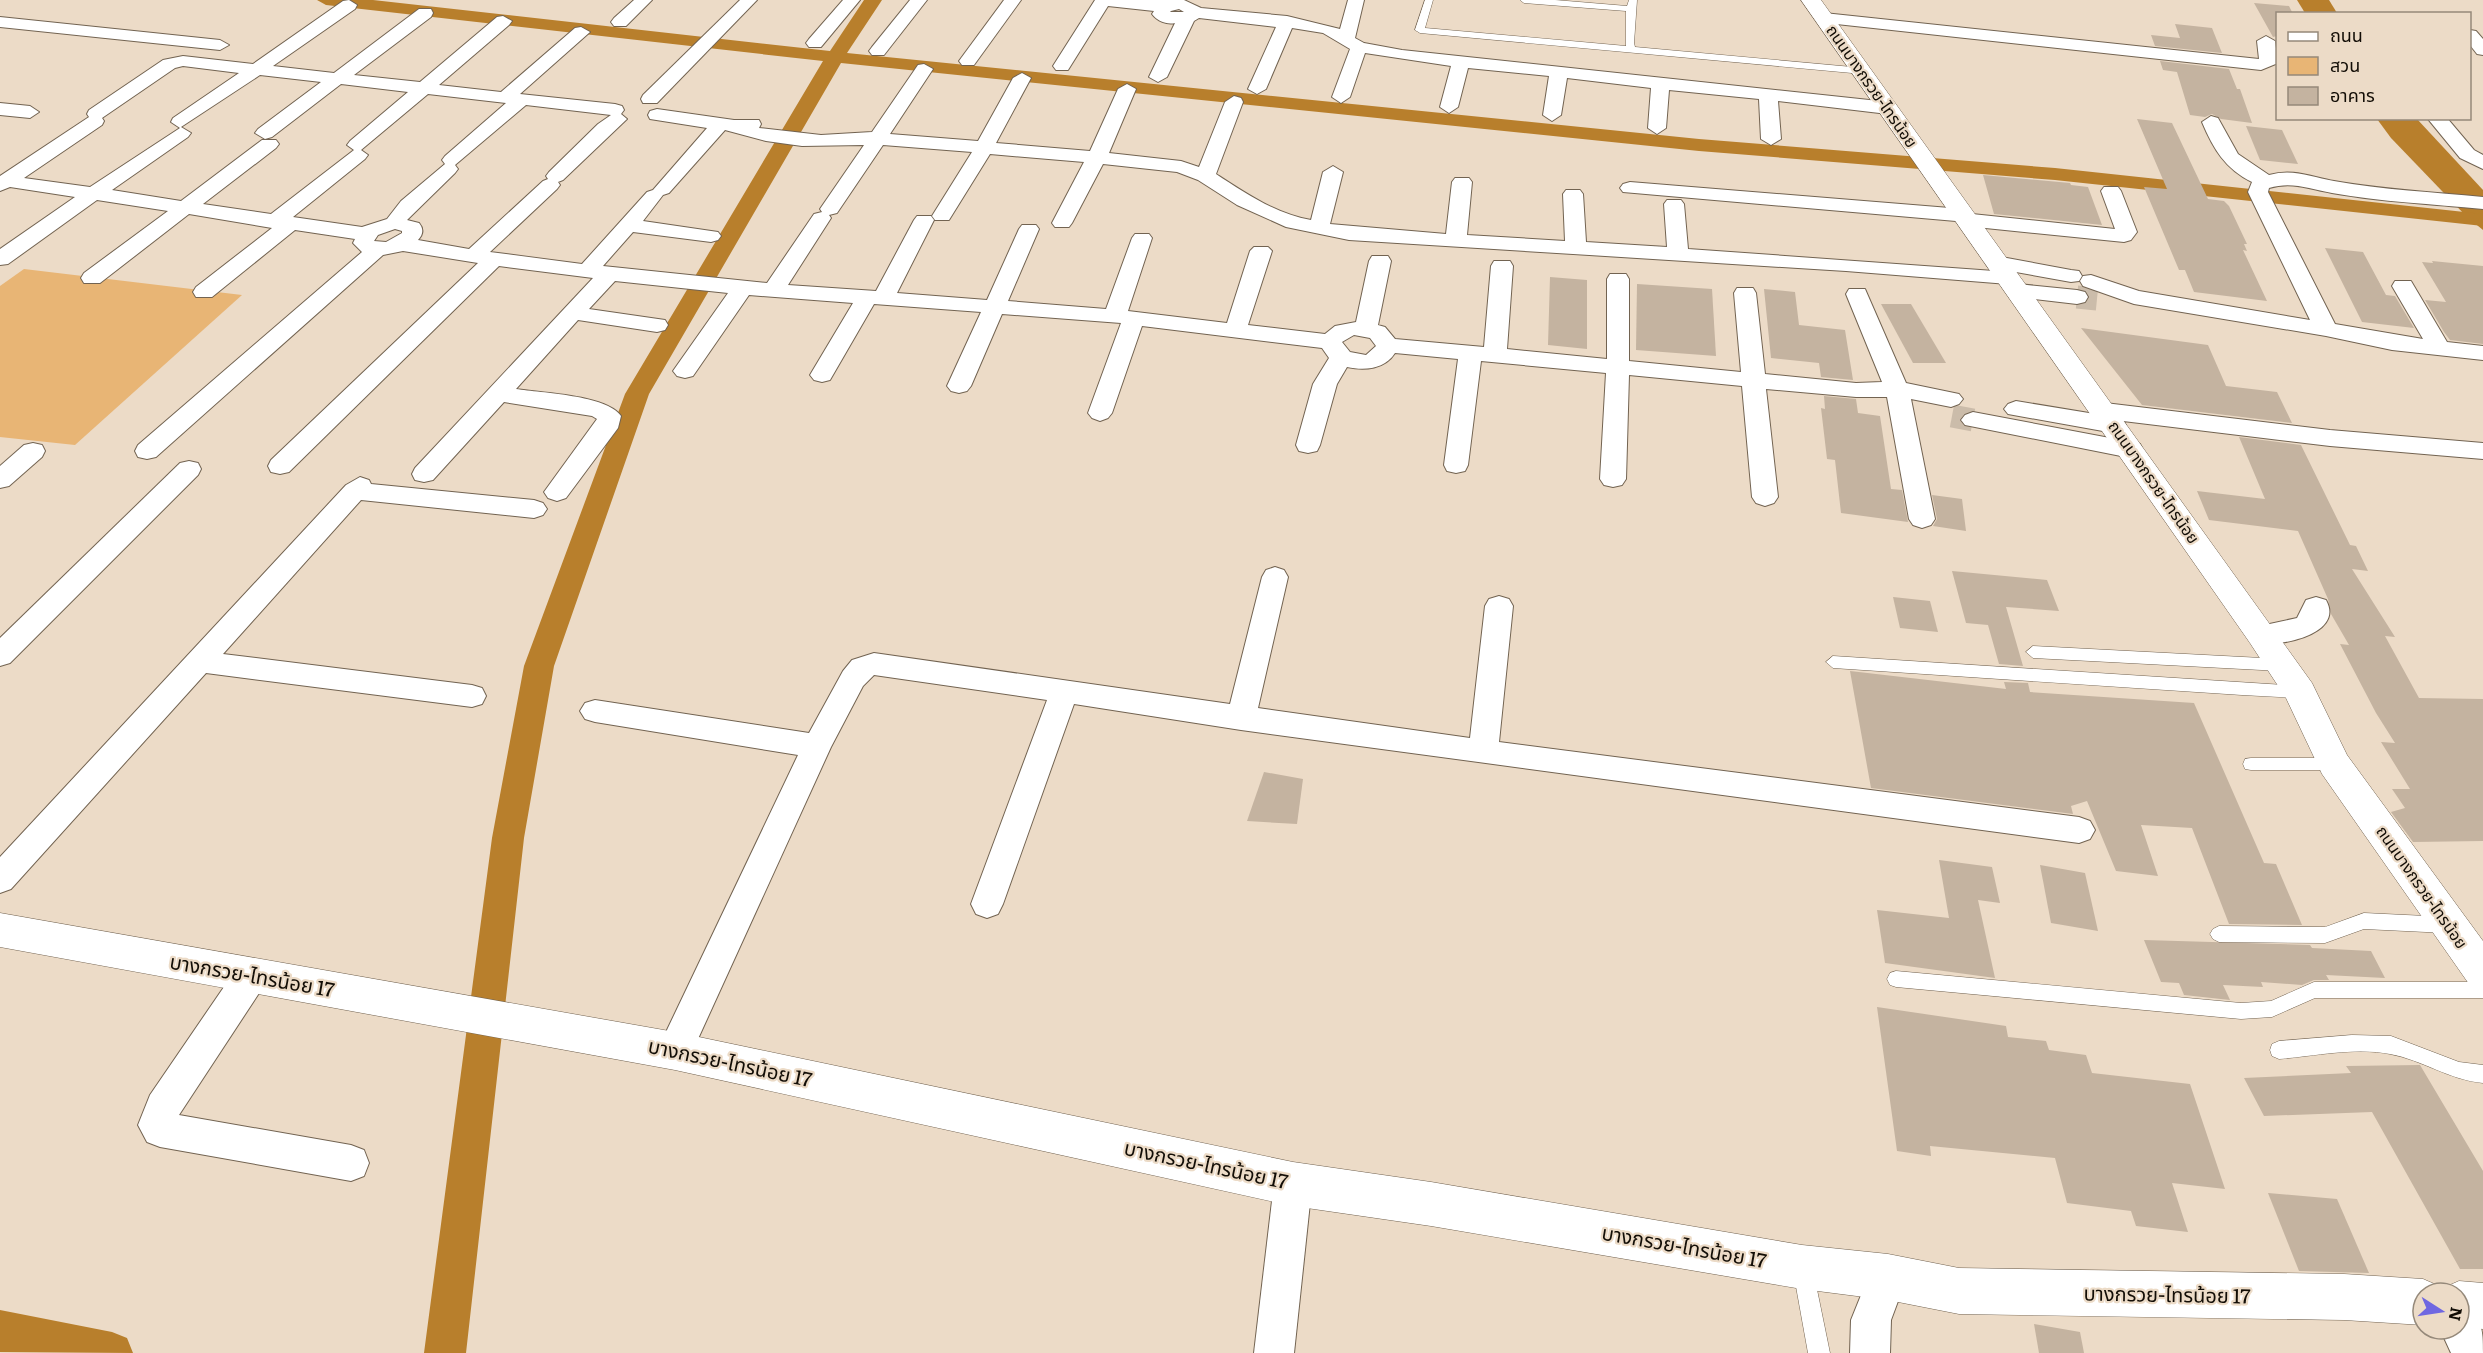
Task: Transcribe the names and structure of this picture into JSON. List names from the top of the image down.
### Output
{
  "streets": {
    "street": ["ถนนบางกรวย-ไทรน้อย", "บางกรวย-ไทรน้อย 17"]
  },
  "legend": ["ถนน", "สวน", "อาคาร"],
  "north": "right"
}
